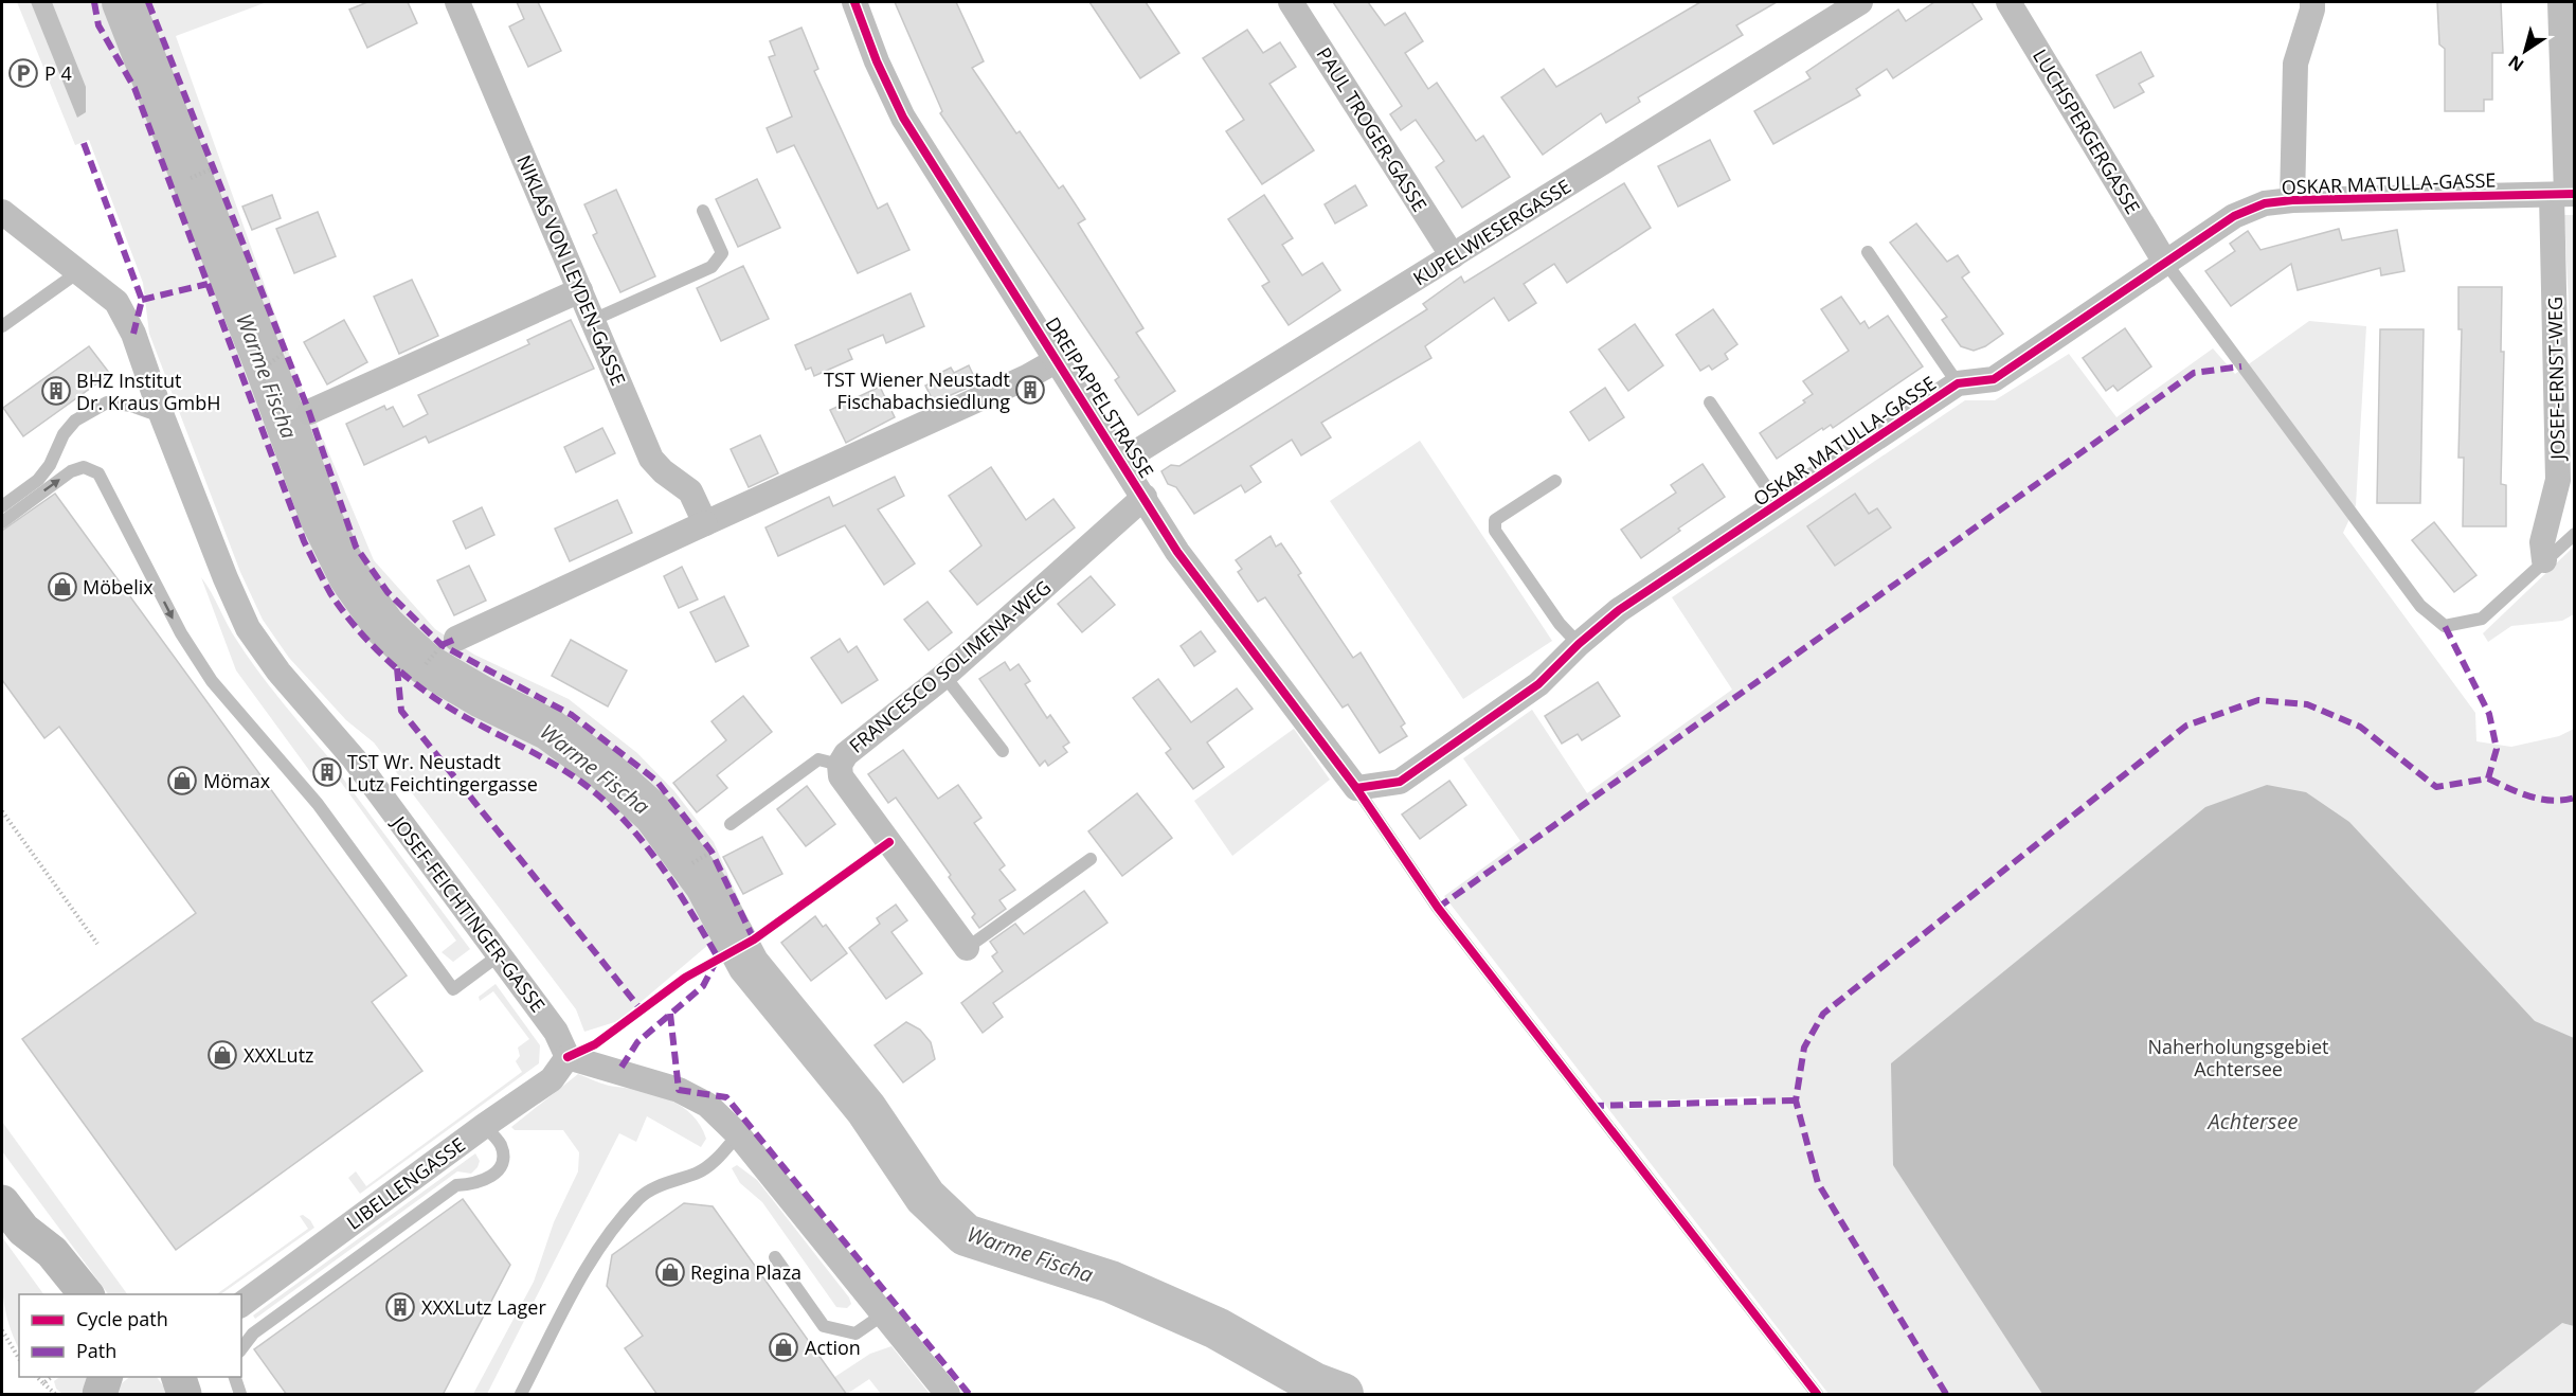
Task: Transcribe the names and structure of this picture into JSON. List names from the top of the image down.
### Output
{
  "streets": {
    "street": [
      "PAUL TROGER-GASSE",
      "LUCHSPERGERGASSE",
      "OSKAR MATULLA-GASSE",
      "KUPELWIESERGASSE",
      "NIKLAS VON LEYDEN-GASSE",
      "JOSEF-ERNST-WEG",
      "DREIPAPPELSTRASSE",
      "FRANCESCO SOLIMENA-WEG",
      "JOSEF-FEICHTINGER-GASSE",
      "LIBELLENGASSE"
    ]
  },
  "crossings": [
    ["PAUL TROGER-GASSE", "KUPELWIESERGASSE"],
    ["LUCHSPERGERGASSE", "OSKAR MATULLA-GASSE"],
    ["OSKAR MATULLA-GASSE", "JOSEF-ERNST-WEG"],
    ["OSKAR MATULLA-GASSE", "DREIPAPPELSTRASSE"],
    ["KUPELWIESERGASSE", "DREIPAPPELSTRASSE"],
    ["DREIPAPPELSTRASSE", "FRANCESCO SOLIMENA-WEG"],
    ["JOSEF-FEICHTINGER-GASSE", "LIBELLENGASSE"]
  ],
  "water": ["Warme Fischa", "Achtersee"],
  "parks": ["Naherholungsgebiet Achtersee"],
  "places": {
    "parking": ["P 4"],
    "building": [
      "TST Wiener Neustadt Fischabachsiedlung",
      "BHZ Institut Dr. Kraus GmbH",
      "TST Wr. Neustadt Lutz Feichtingergasse",
      "XXXLutz Lager"
    ],
    "shop": [
      "Möbelix",
      "Mömax",
      "XXXLutz",
      "Regina Plaza",
      "Action"
    ]
  },
  "legend": ["Cycle path", "Path"],
  "north": "bottom left"
}
